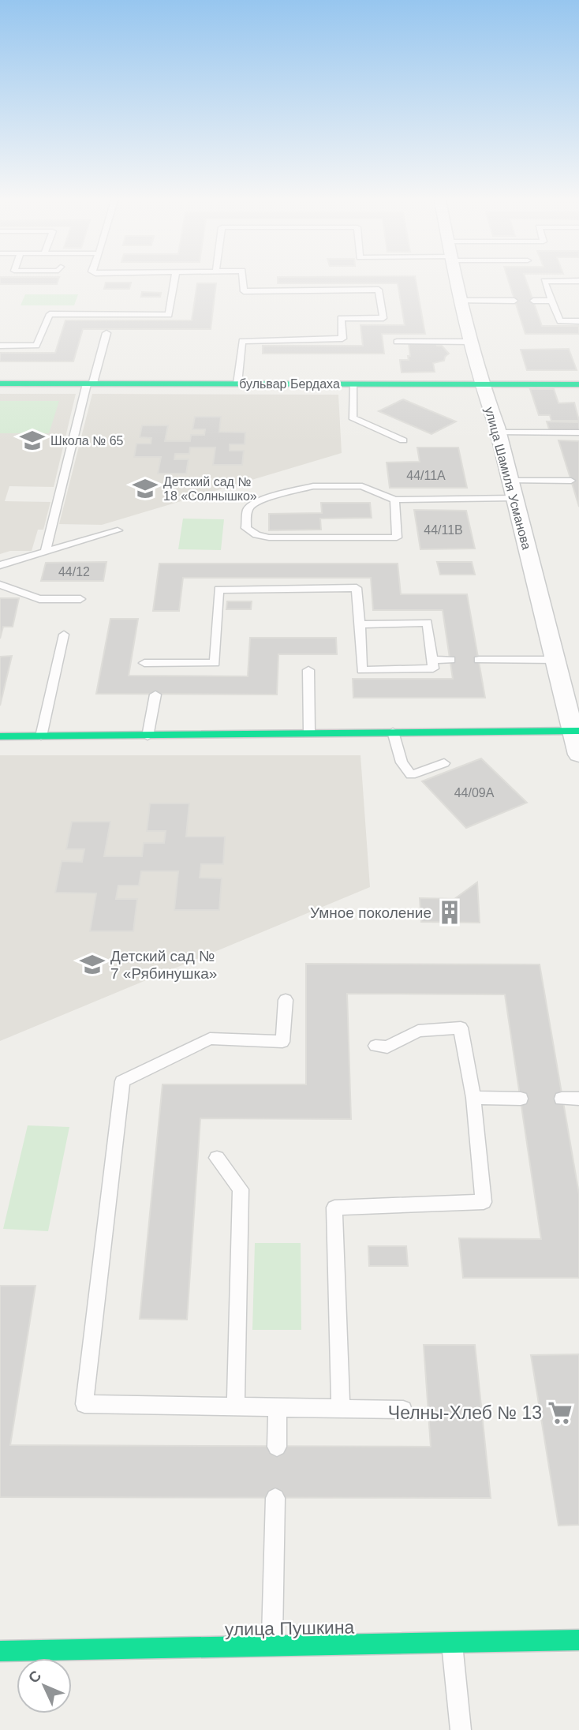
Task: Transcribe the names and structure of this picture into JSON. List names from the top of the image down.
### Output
{
  "streets": {
    "street": ["бульвар Бердаха", "улица Шамиля Усманова", "улица Пушкина"]
  },
  "crossings": [
    ["бульвар Бердаха", "улица Шамиля Усманова"]
  ],
  "places": {
    "school or university": ["Школа № 65", "Детский сад № 18 «Солнышко»", "Детский сад № 7 «Рябинушка»"],
    "building": ["Умное поколение"],
    "supermarket": ["Челны-Хлеб № 13"]
  },
  "house_numbers": [
    "44/11А",
    "44/11В",
    "44/12",
    "44/09А"
  ],
  "north": "top left"
}
